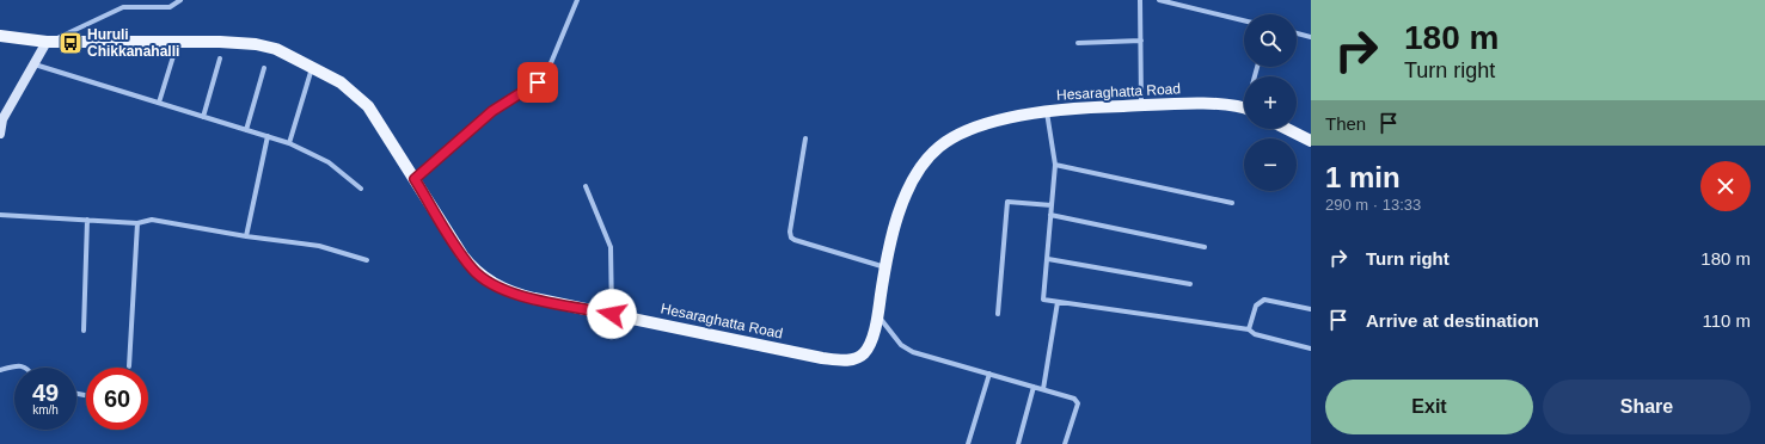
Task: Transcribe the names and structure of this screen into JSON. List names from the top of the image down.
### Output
{
  "streets": {
    "main road": ["Hesaraghatta Road"]
  },
  "places": {
    "bus stop": ["Huruli Chikkanahalli"]
  },
  "page": {
    "turn": ["180 m", "Turn right"],
    "map_buttons": ["+", "−"],
    "then": "Then",
    "heading": ["1 min", "290 m · 13:33"],
    "list": [
      {
        "name": "Turn right",
        "value": "180 m"
      },
      {
        "name": "Arrive at destination",
        "value": "110 m"
      }
    ],
    "speed": "49 km/h",
    "limit": "60",
    "buttons": ["Exit", "Share"]
  }
}
